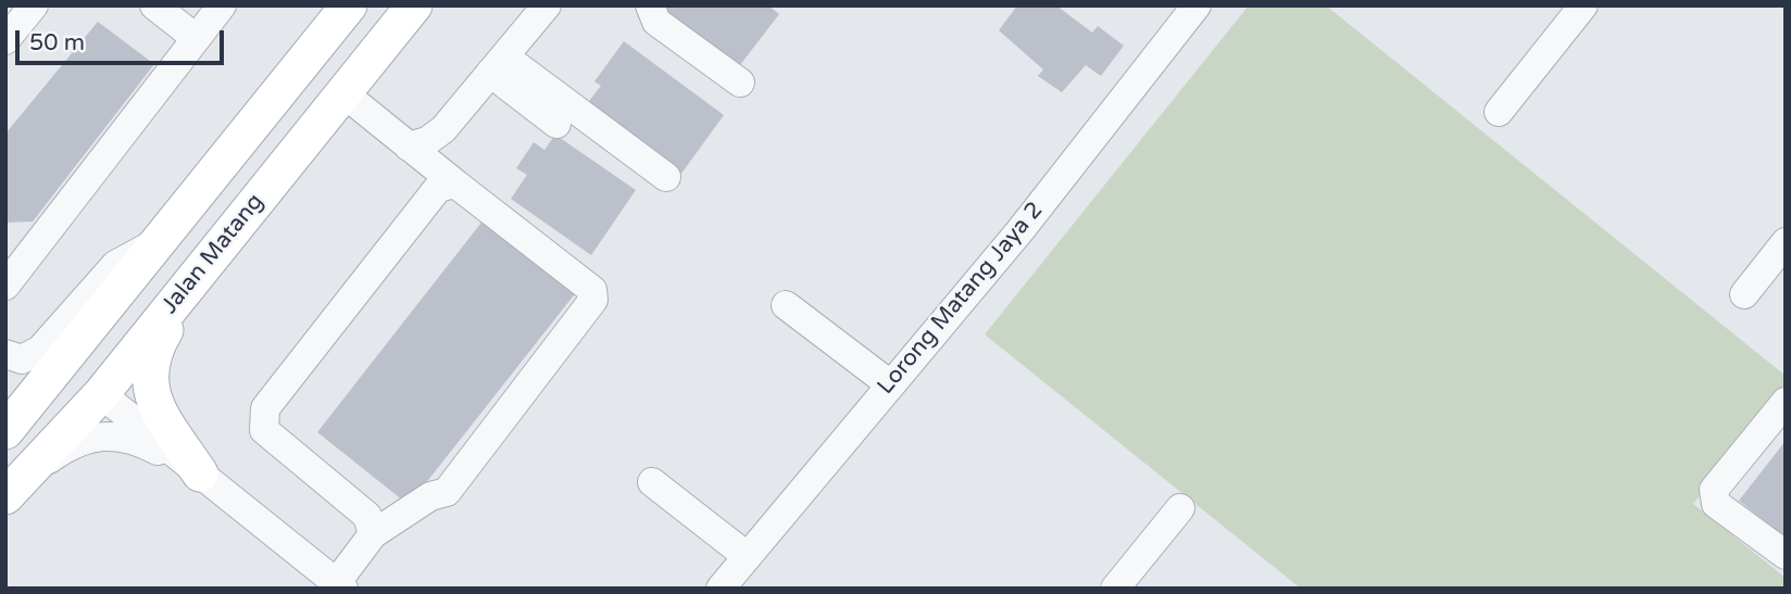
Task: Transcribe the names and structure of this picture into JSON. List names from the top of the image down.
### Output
{
  "streets": {
    "main road": ["Jalan Matang"],
    "street": ["Lorong Matang Jaya 2"]
  },
  "scale_bar": "50 m"
}
